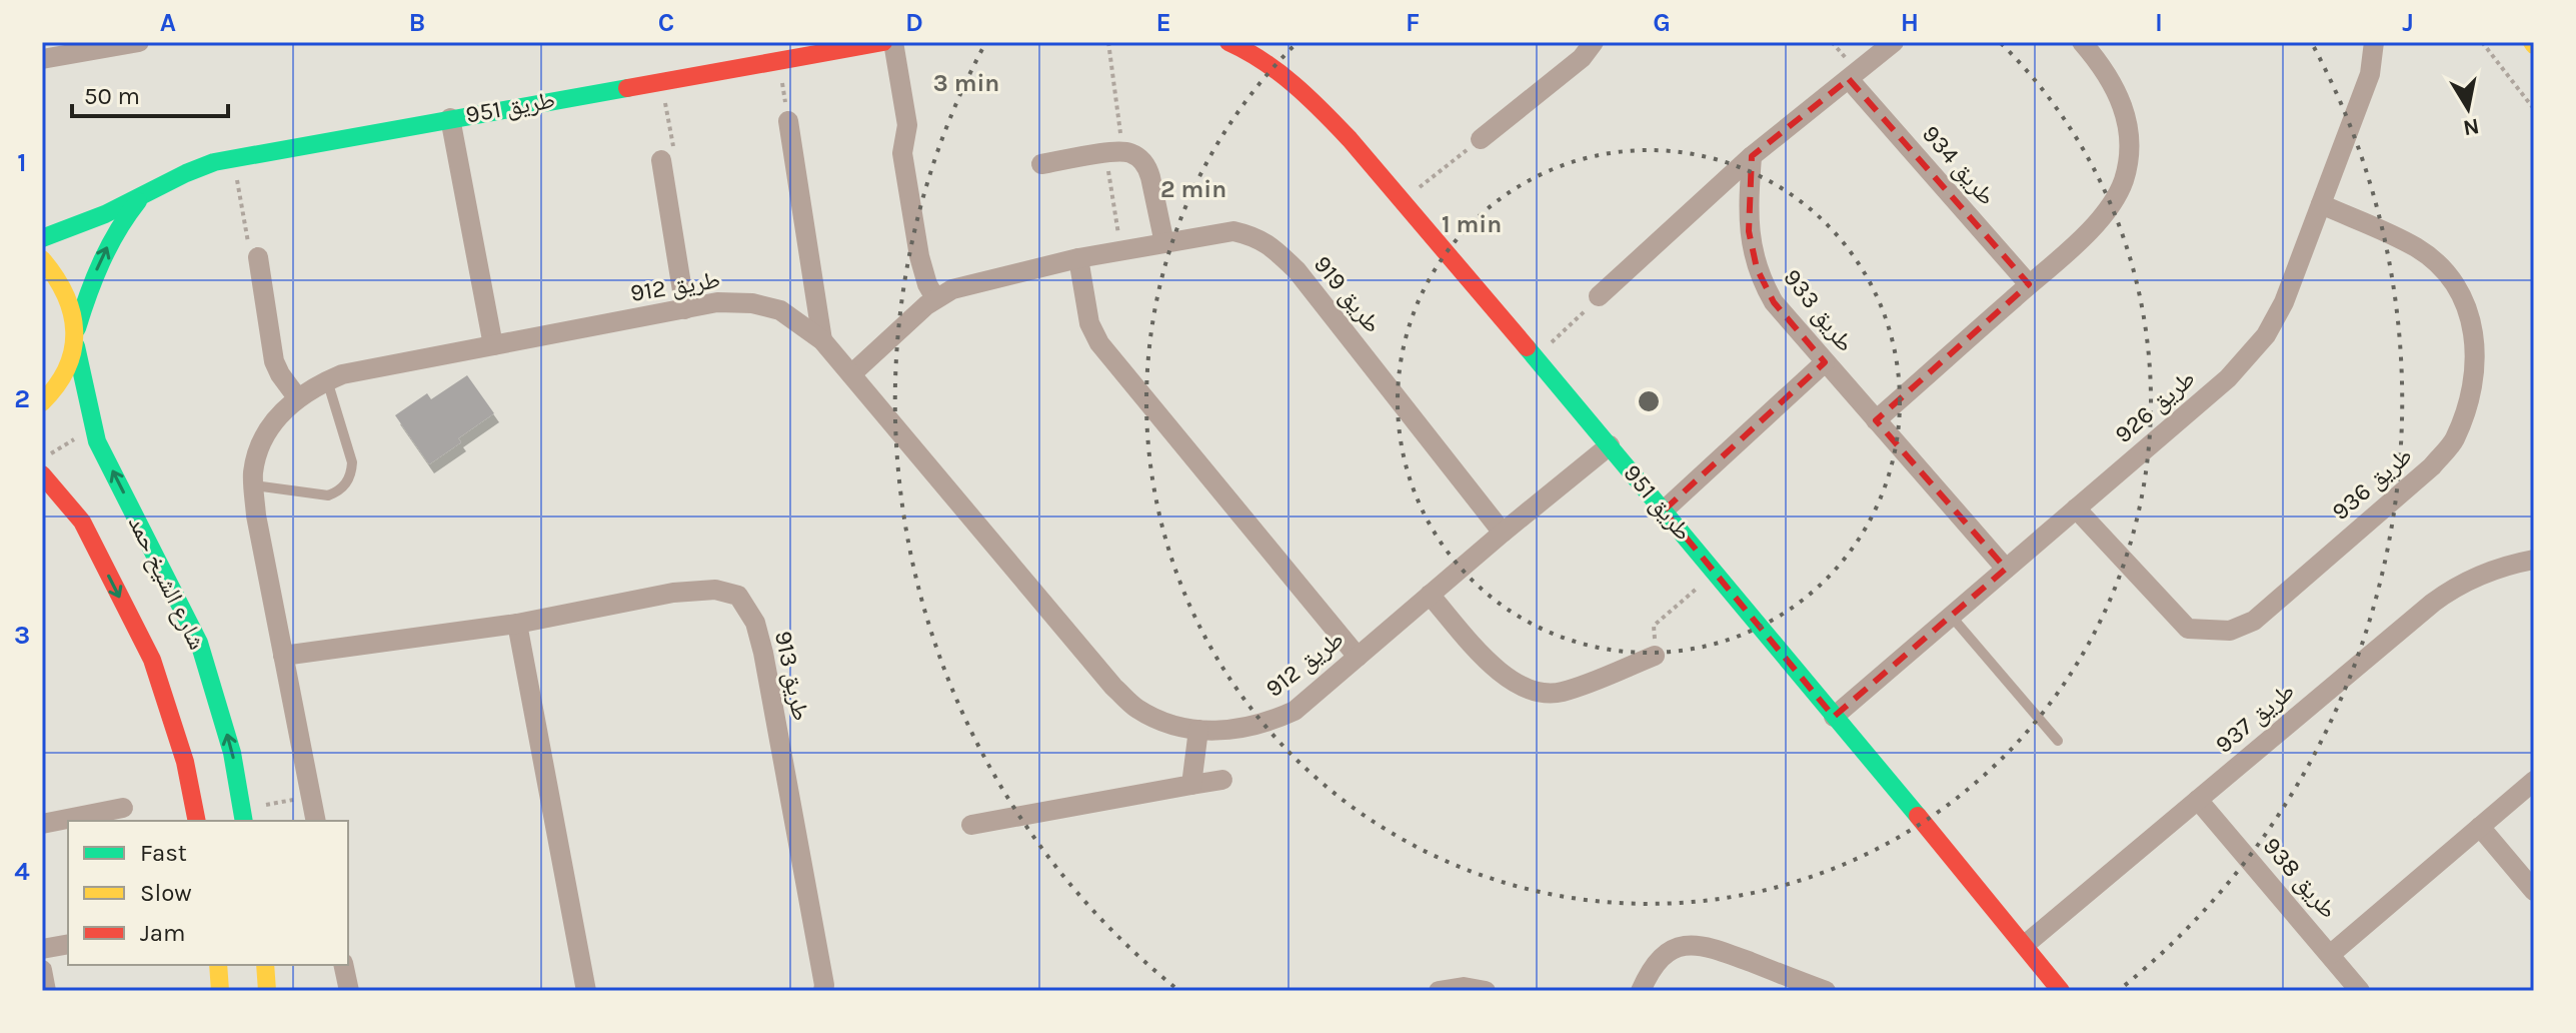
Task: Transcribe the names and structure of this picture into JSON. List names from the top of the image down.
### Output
{
  "streets": {
    "street": [
      "طريق 951",
      "طريق 934",
      "طريق 912",
      "طريق 919",
      "طريق 933",
      "طريق 926",
      "طريق 936",
      "شارع الشيخ حمد",
      "طريق 913",
      "طريق 937",
      "طريق 938"
    ]
  },
  "crossings": [
    ["طريق 951", "طريق 912"],
    ["طريق 951", "طريق 926"],
    ["طريق 951", "شارع الشيخ حمد"],
    ["طريق 951", "طريق 937"],
    ["طريق 912", "طريق 919"],
    ["طريق 912", "طريق 913"],
    ["طريق 933", "طريق 926"],
    ["طريق 926", "طريق 936"],
    ["طريق 937", "طريق 938"]
  ],
  "legend": ["Fast", "Slow", "Jam"],
  "scale_bar": "50 m",
  "north": "bottom",
  "grid": {
    "columns": [
      "A",
      "B",
      "C",
      "D",
      "E",
      "F",
      "G",
      "H",
      "I",
      "J"
    ],
    "rows": [
      "1",
      "2",
      "3",
      "4"
    ]
  },
  "rings": ["3 min", "2 min", "1 min"]
}
